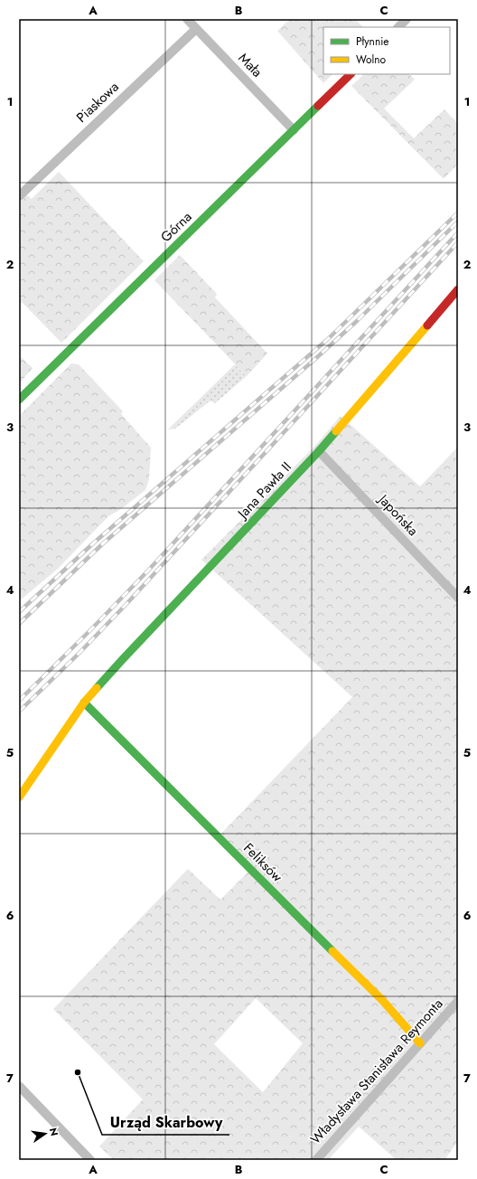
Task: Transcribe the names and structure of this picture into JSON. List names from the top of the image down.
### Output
{
  "streets": {
    "street": [
      "Mała",
      "Piaskowa",
      "Górna",
      "Jana Pawła II",
      "Japońska",
      "Feliksów",
      "Władysława Stanisława Reymonta"
    ]
  },
  "crossings": [
    ["Mała", "Piaskowa"],
    ["Mała", "Górna"],
    ["Jana Pawła II", "Japońska"],
    ["Jana Pawła II", "Feliksów"],
    ["Feliksów", "Władysława Stanisława Reymonta"]
  ],
  "places": ["Urząd Skarbowy"],
  "legend": ["Płynnie", "Wolno"],
  "north": "right",
  "grid": {
    "columns": ["A", "B", "C"],
    "rows": [
      "1",
      "2",
      "3",
      "4",
      "5",
      "6",
      "7"
    ]
  }
}
